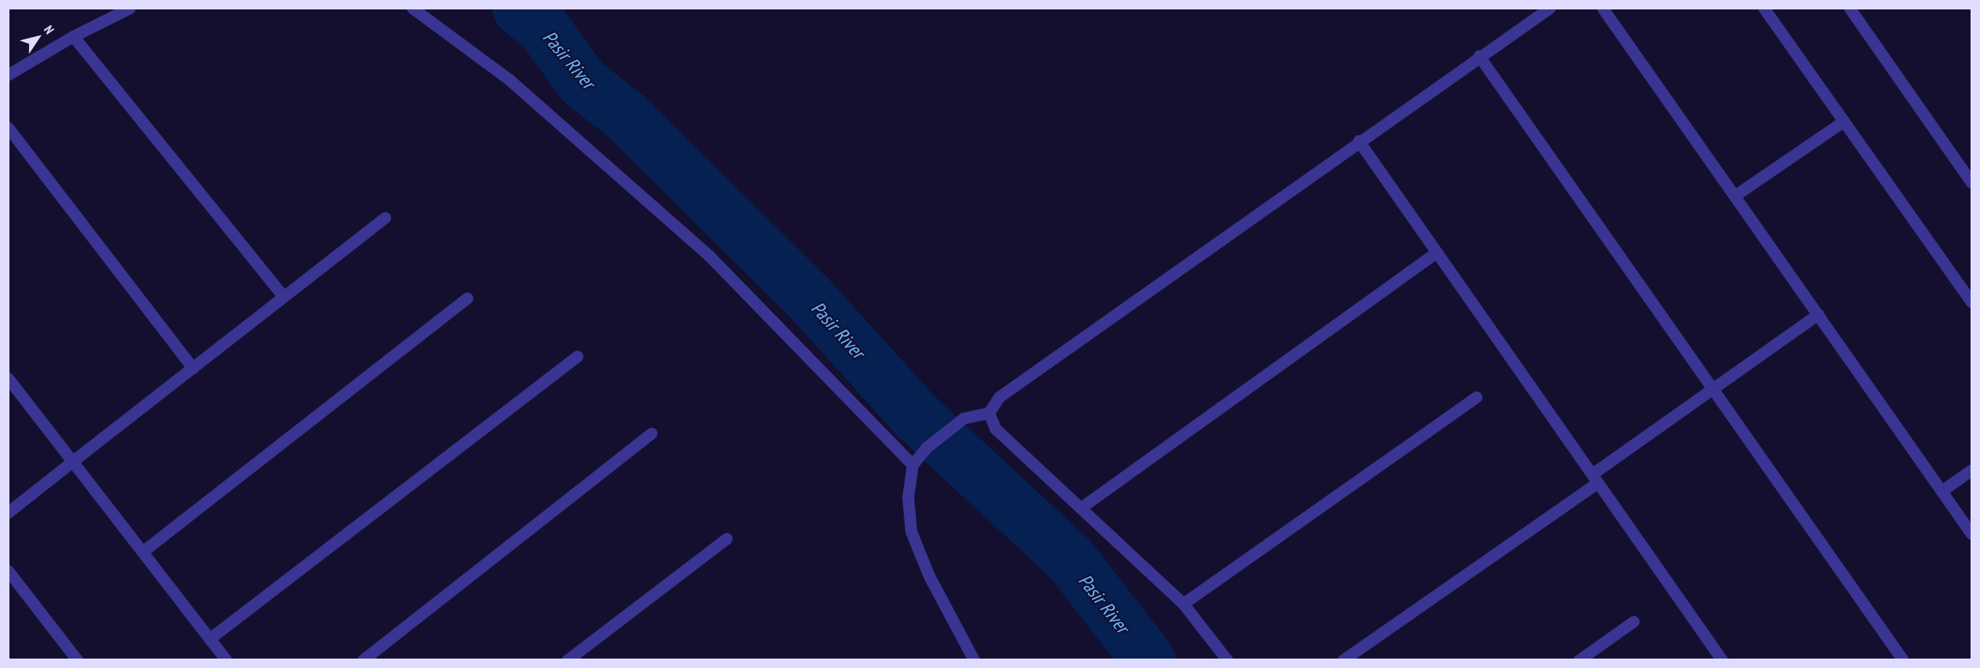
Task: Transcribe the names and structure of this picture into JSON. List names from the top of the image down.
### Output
{
  "water": ["Pasir River"],
  "north": "top right"
}
